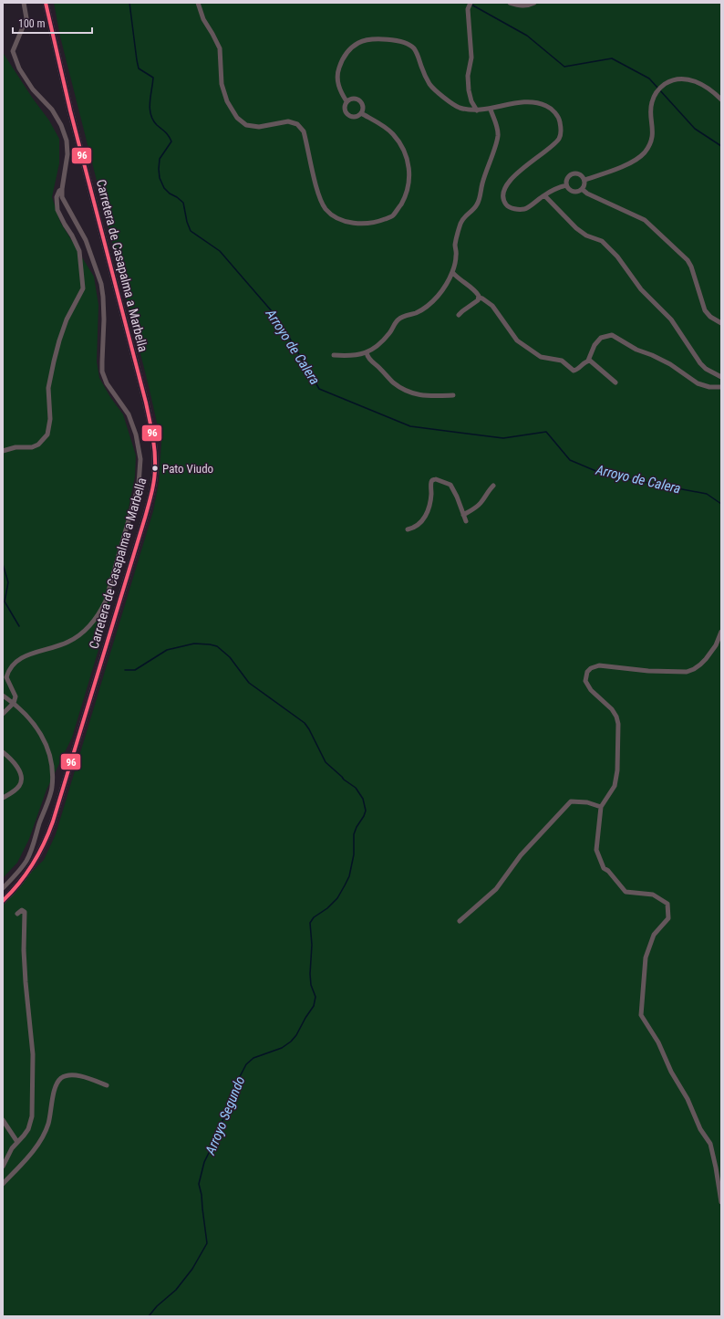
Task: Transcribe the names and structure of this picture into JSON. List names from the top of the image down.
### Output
{
  "streets": {
    "main road": ["Carretera de Casapalma a Marbella"]
  },
  "water": ["Arroyo de Calera", "Arroyo Segundo"],
  "places": ["Pato Viudo"],
  "lines": ["transit line 96"],
  "scale_bar": "100 m"
}
